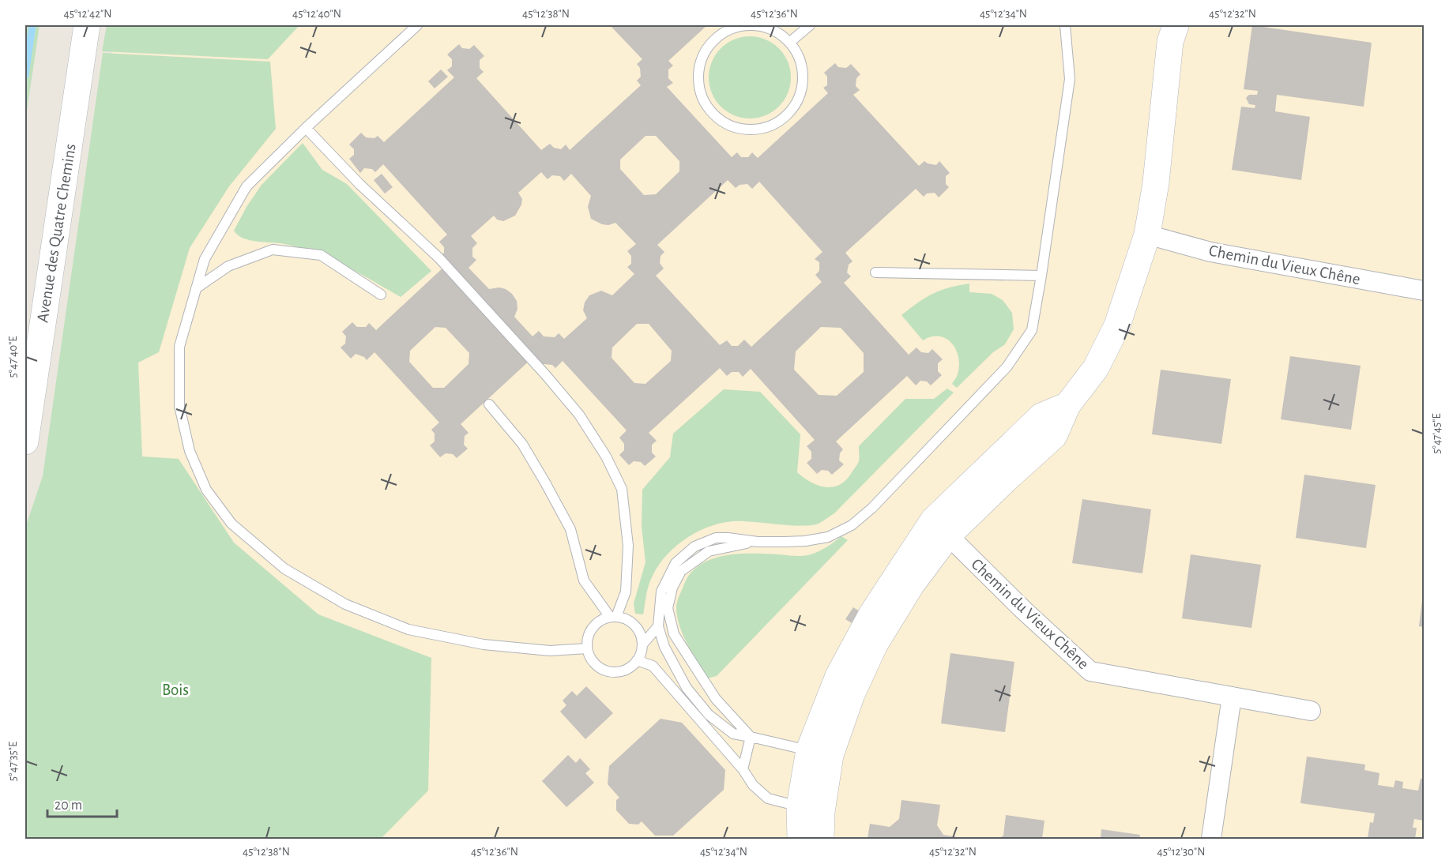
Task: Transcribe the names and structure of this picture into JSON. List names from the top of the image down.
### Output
{
  "streets": {
    "main road": ["Avenue des Quatre Chemins"],
    "street": ["Chemin du Vieux Chêne"]
  },
  "parks": ["Bois"],
  "scale_bar": "20 m",
  "coordinates": [
    "45°12'42\"N",
    "45°12'40\"N",
    "45°12'38\"N",
    "45°12'36\"N",
    "45°12'34\"N",
    "45°12'32\"N",
    "5°47'40\"E",
    "5°47'45\"E",
    "5°47'35\"E",
    "45°12'30\"N"
  ]
}
